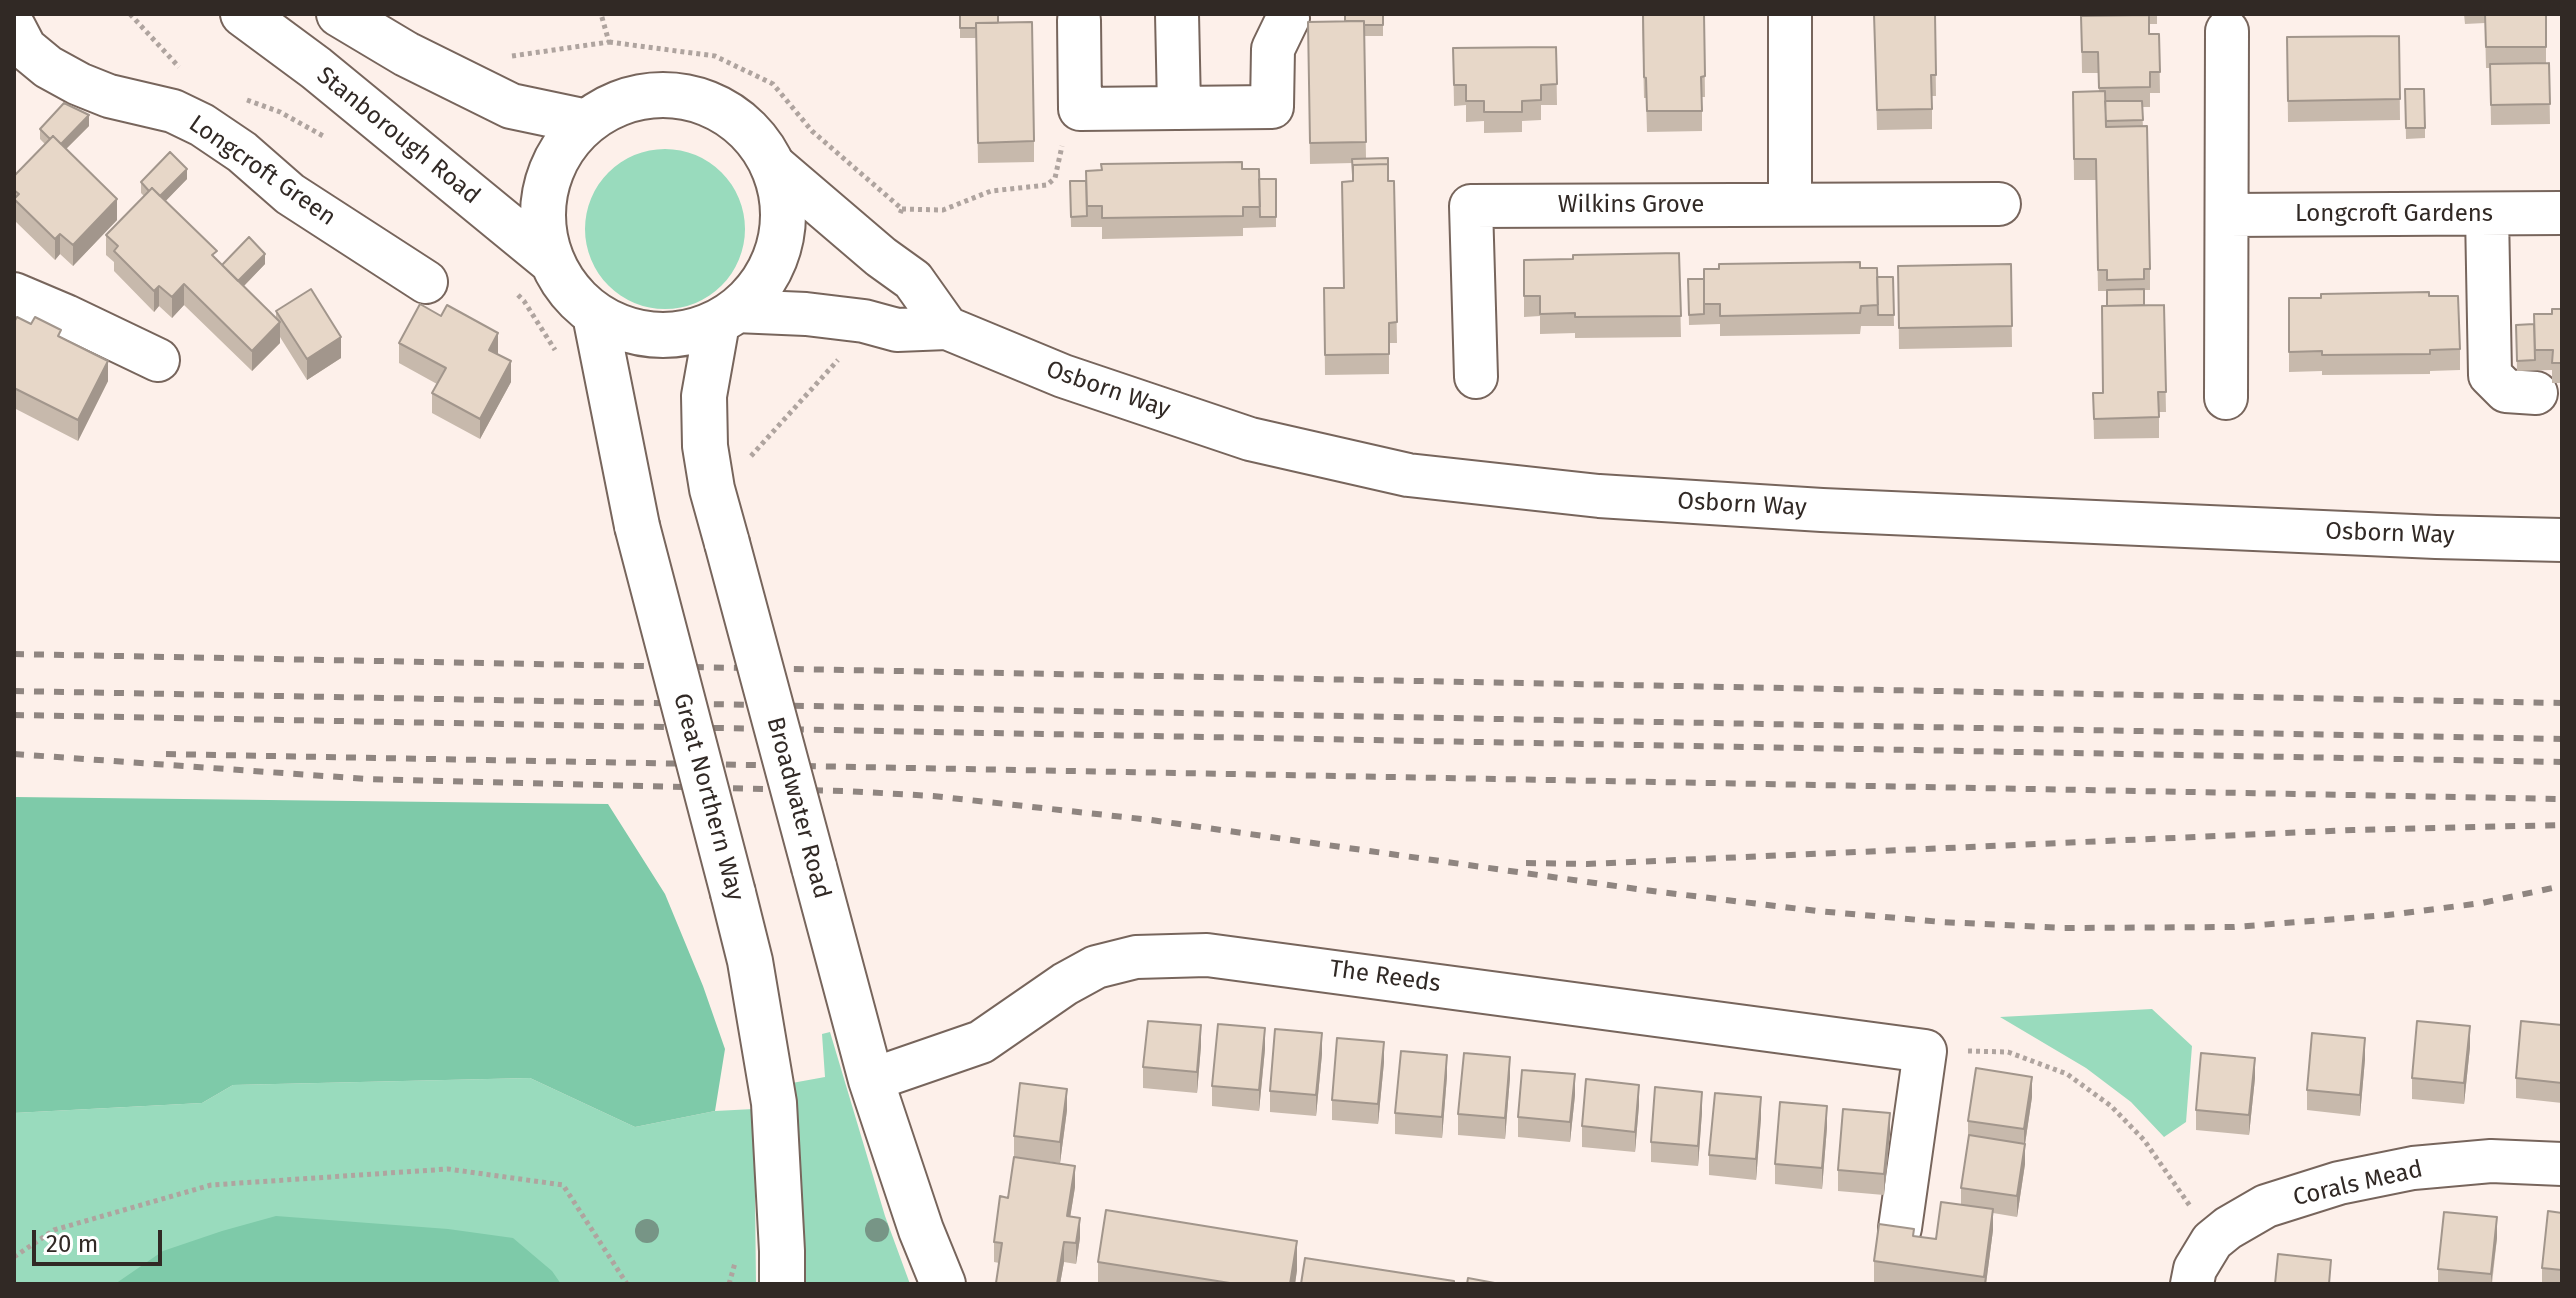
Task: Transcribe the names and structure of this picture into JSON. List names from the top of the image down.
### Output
{
  "streets": {
    "main road": ["Stanborough Road", "Great Northern Way", "Broadwater Road"],
    "street": [
      "Longcroft Green",
      "Wilkins Grove",
      "Longcroft Gardens",
      "Osborn Way",
      "The Reeds",
      "Corals Mead"
    ]
  },
  "crossings": [
    ["Stanborough Road", "Osborn Way"],
    ["Stanborough Road", "Great Northern Way"],
    ["Stanborough Road", "Broadwater Road"],
    ["Osborn Way", "Great Northern Way"],
    ["Osborn Way", "Broadwater Road"],
    ["Great Northern Way", "Broadwater Road"],
    ["Broadwater Road", "The Reeds"]
  ],
  "scale_bar": "20 m"
}
